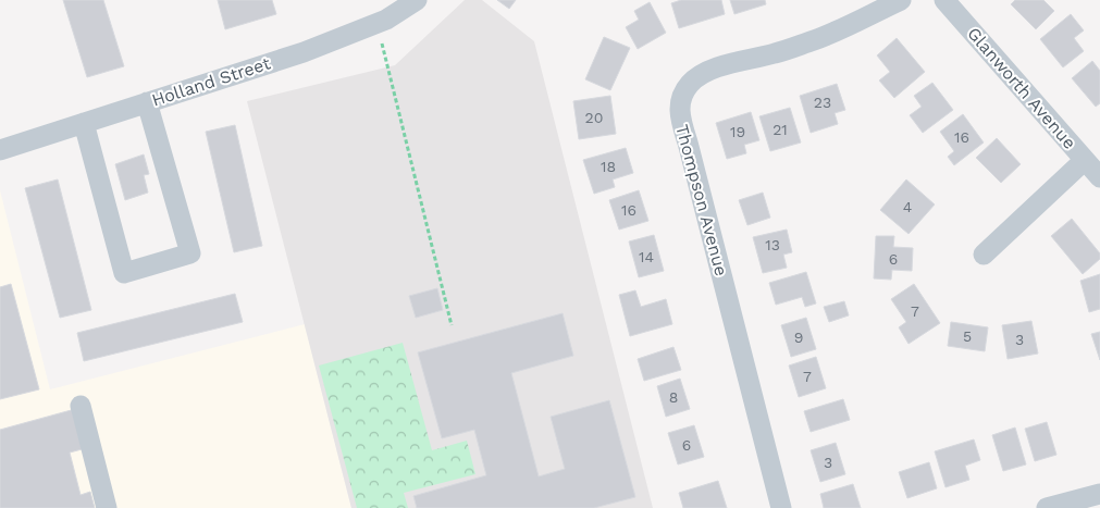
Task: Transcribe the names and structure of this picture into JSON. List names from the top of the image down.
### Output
{
  "streets": {
    "street": ["Holland Street", "Glanworth Avenue", "Thompson Avenue"]
  },
  "house_numbers": [
    "23",
    "20",
    "21",
    "19",
    "16",
    "18",
    "4",
    "16",
    "13",
    "14",
    "6",
    "7",
    "5",
    "9",
    "3",
    "7",
    "8",
    "6",
    "3"
  ]
}
